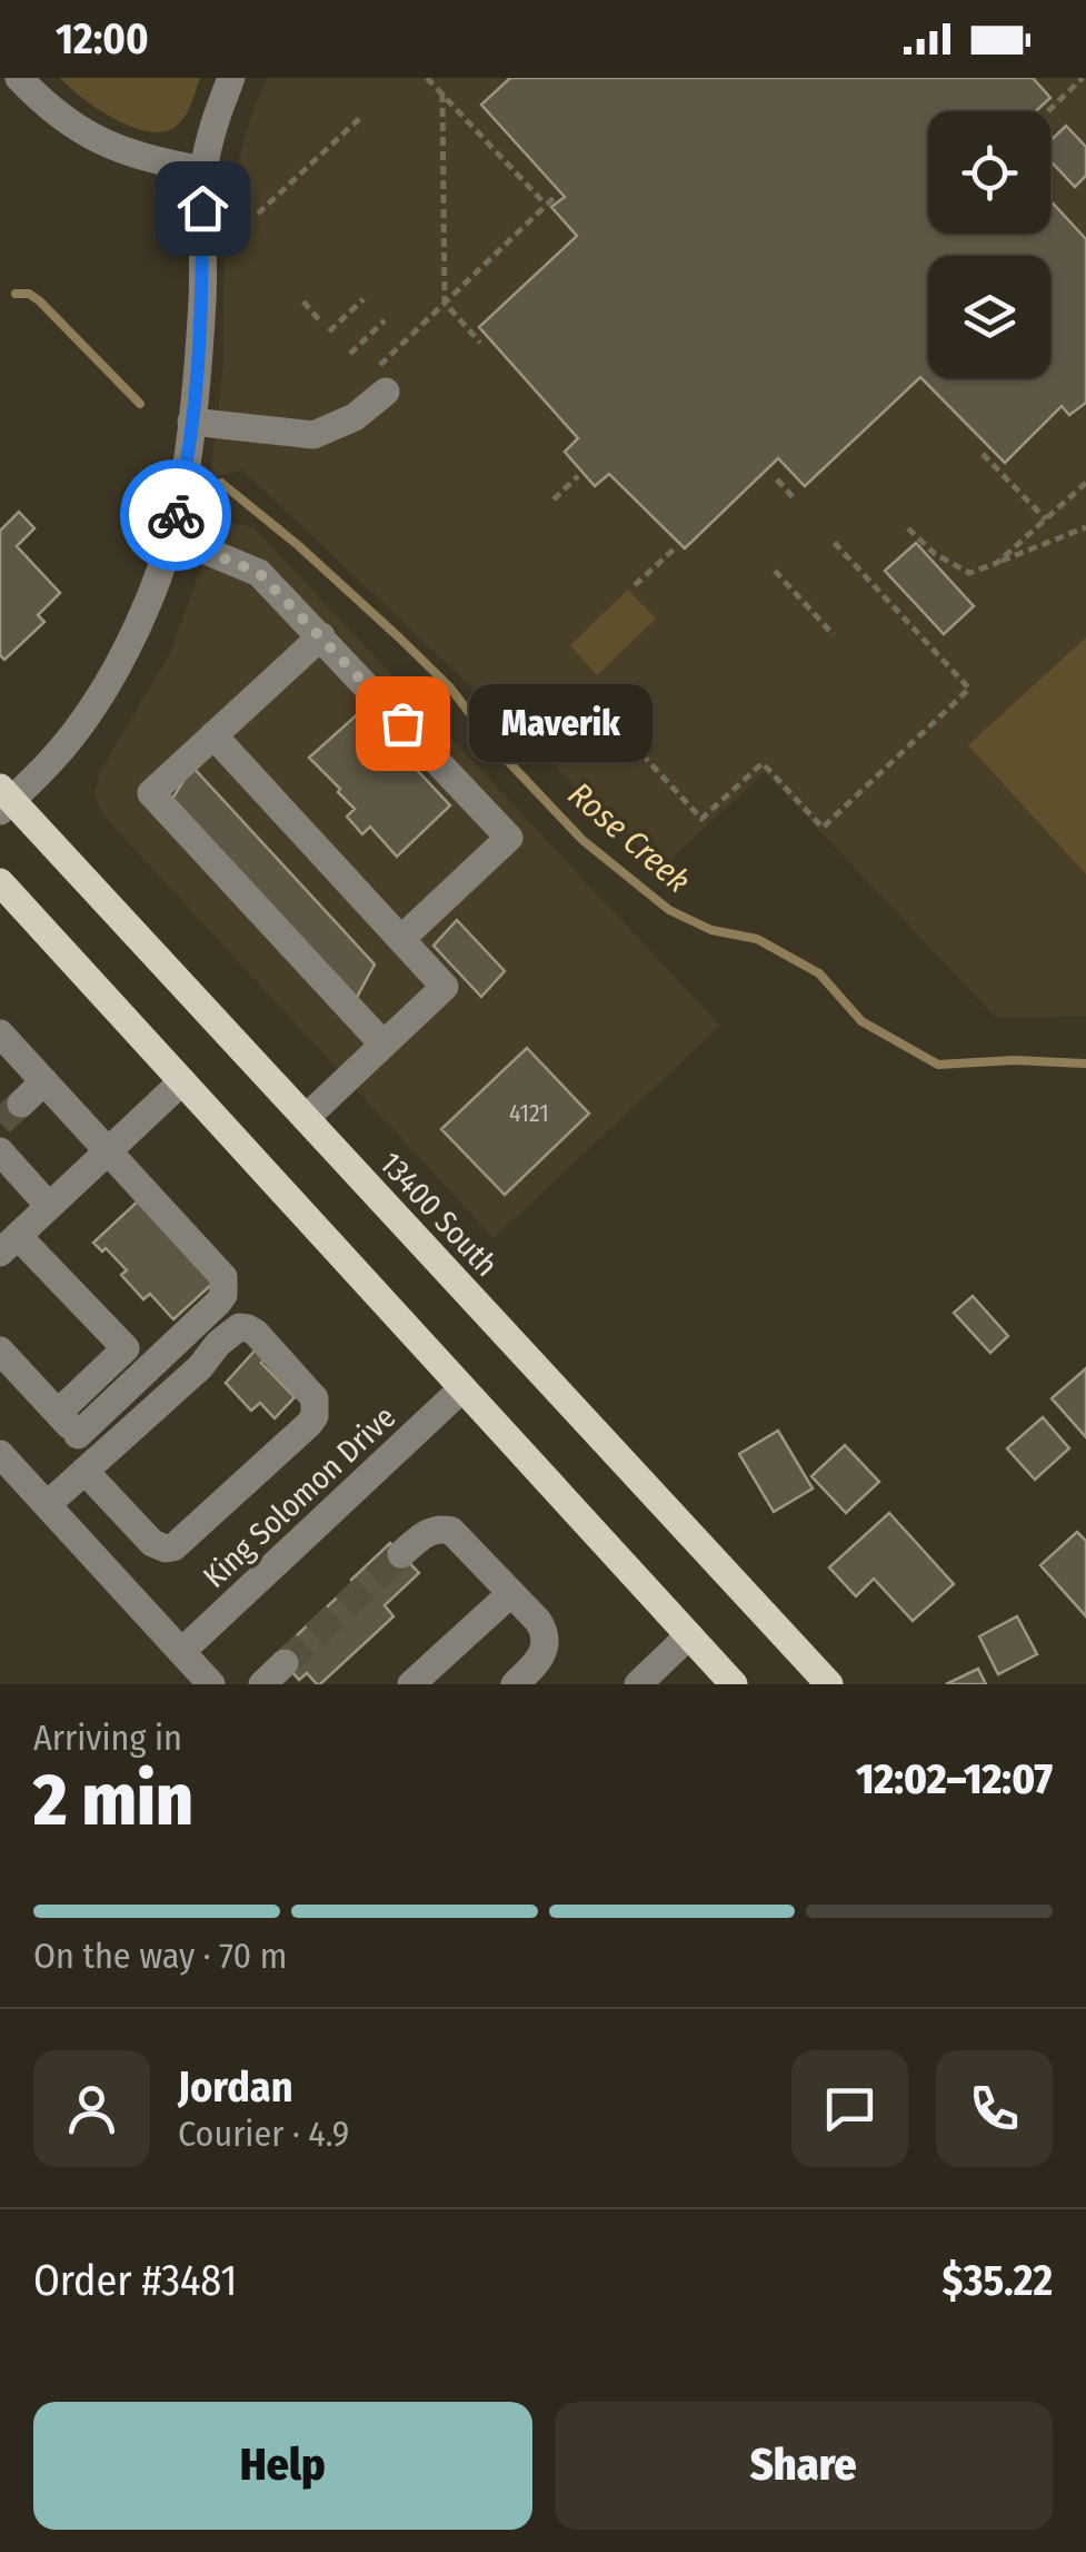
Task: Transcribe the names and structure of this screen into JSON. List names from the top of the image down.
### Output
{
  "streets": {
    "main road": ["13400 South"],
    "street": ["King Solomon Drive"]
  },
  "water": ["Rose Creek"],
  "places": ["Maverik"],
  "house_numbers": ["4121"],
  "page": {
    "status": "12:00",
    "bubble": "Maverik",
    "heading": ["2 min", "Arriving in", "12:02–12:07"],
    "panel": [
      "Jordan",
      "Courier · 4.9",
      "Order #3481",
      "$35.22"
    ],
    "bar": "On the way · 70 m",
    "buttons": ["Help", "Share"]
  }
}
